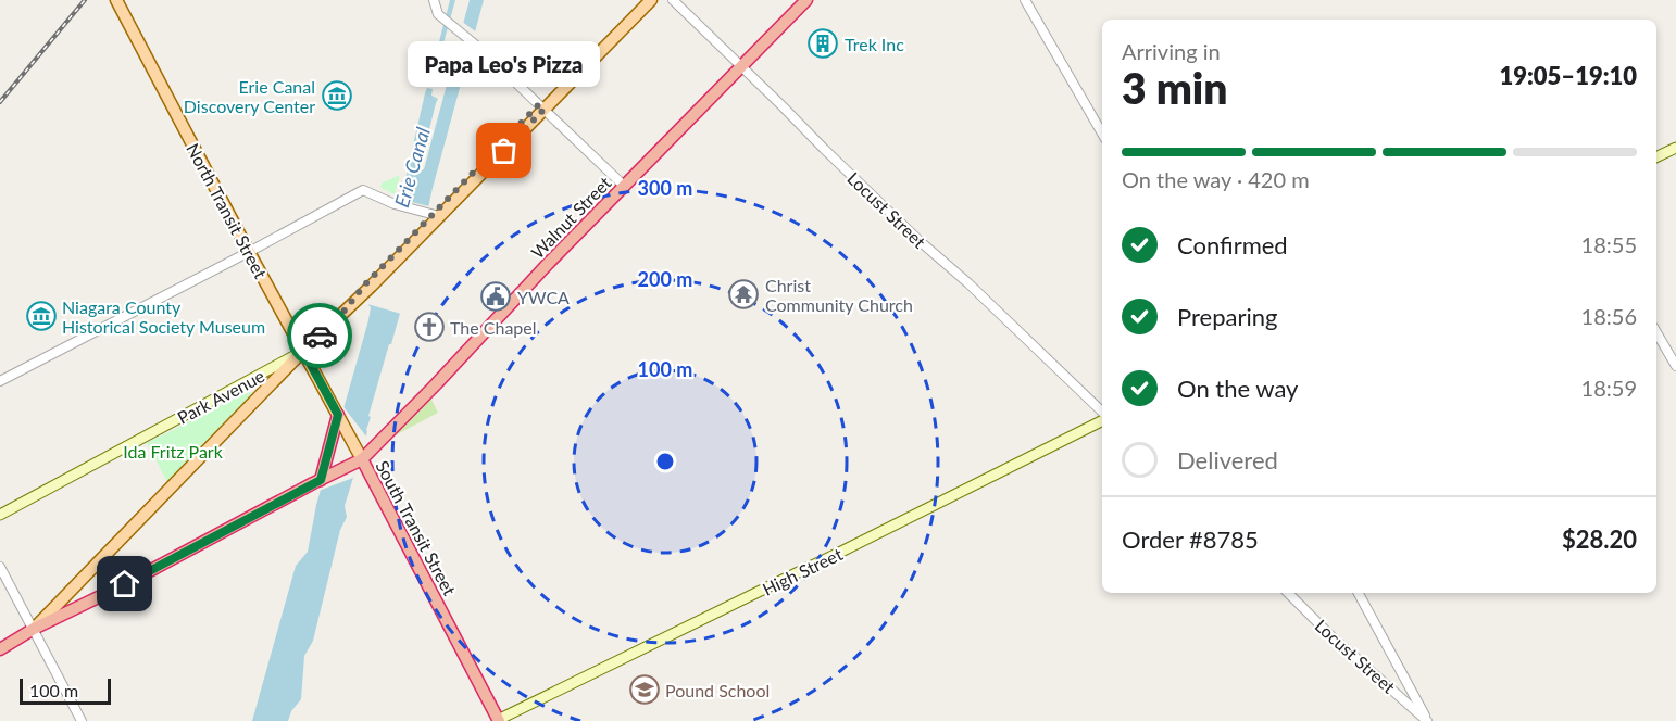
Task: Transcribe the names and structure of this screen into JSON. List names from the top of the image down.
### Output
{
  "streets": {
    "highway": ["Walnut Street", "South Transit Street"],
    "main road": ["North Transit Street", "Park Avenue", "High Street"],
    "street": ["Locust Street"]
  },
  "crossings": [
    ["Locust Street", "Walnut Street"],
    ["North Transit Street", "Park Avenue"],
    ["North Transit Street", "South Transit Street"],
    ["Walnut Street", "South Transit Street"],
    ["Park Avenue", "South Transit Street"],
    ["South Transit Street", "High Street"]
  ],
  "water": ["Erie Canal"],
  "parks": ["Ida Fritz Park"],
  "places": {
    "building": ["Trek Inc"],
    "museum": ["Erie Canal Discovery Center", "Niagara County Historical Society Museum"],
    "other": ["Papa Leo's Pizza"],
    "temple": ["Christ Community Church"],
    "public building": ["YWCA"],
    "church": ["The Chapel"],
    "school or university": ["Pound School"]
  },
  "scale_bar": "100 m",
  "page": {
    "heading": ["3 min", "Arriving in", "19:05–19:10"],
    "panel": ["Order #8785", "$28.20"],
    "bubble": "Papa Leo's Pizza",
    "bar": "On the way · 420 m",
    "list": [
      ["Confirmed", "18:55"],
      ["Preparing", "18:56"],
      ["On the way", "18:59"],
      "Delivered"
    ],
    "scale": "100 m"
  },
  "rings": ["300 m", "200 m", "100 m"]
}
